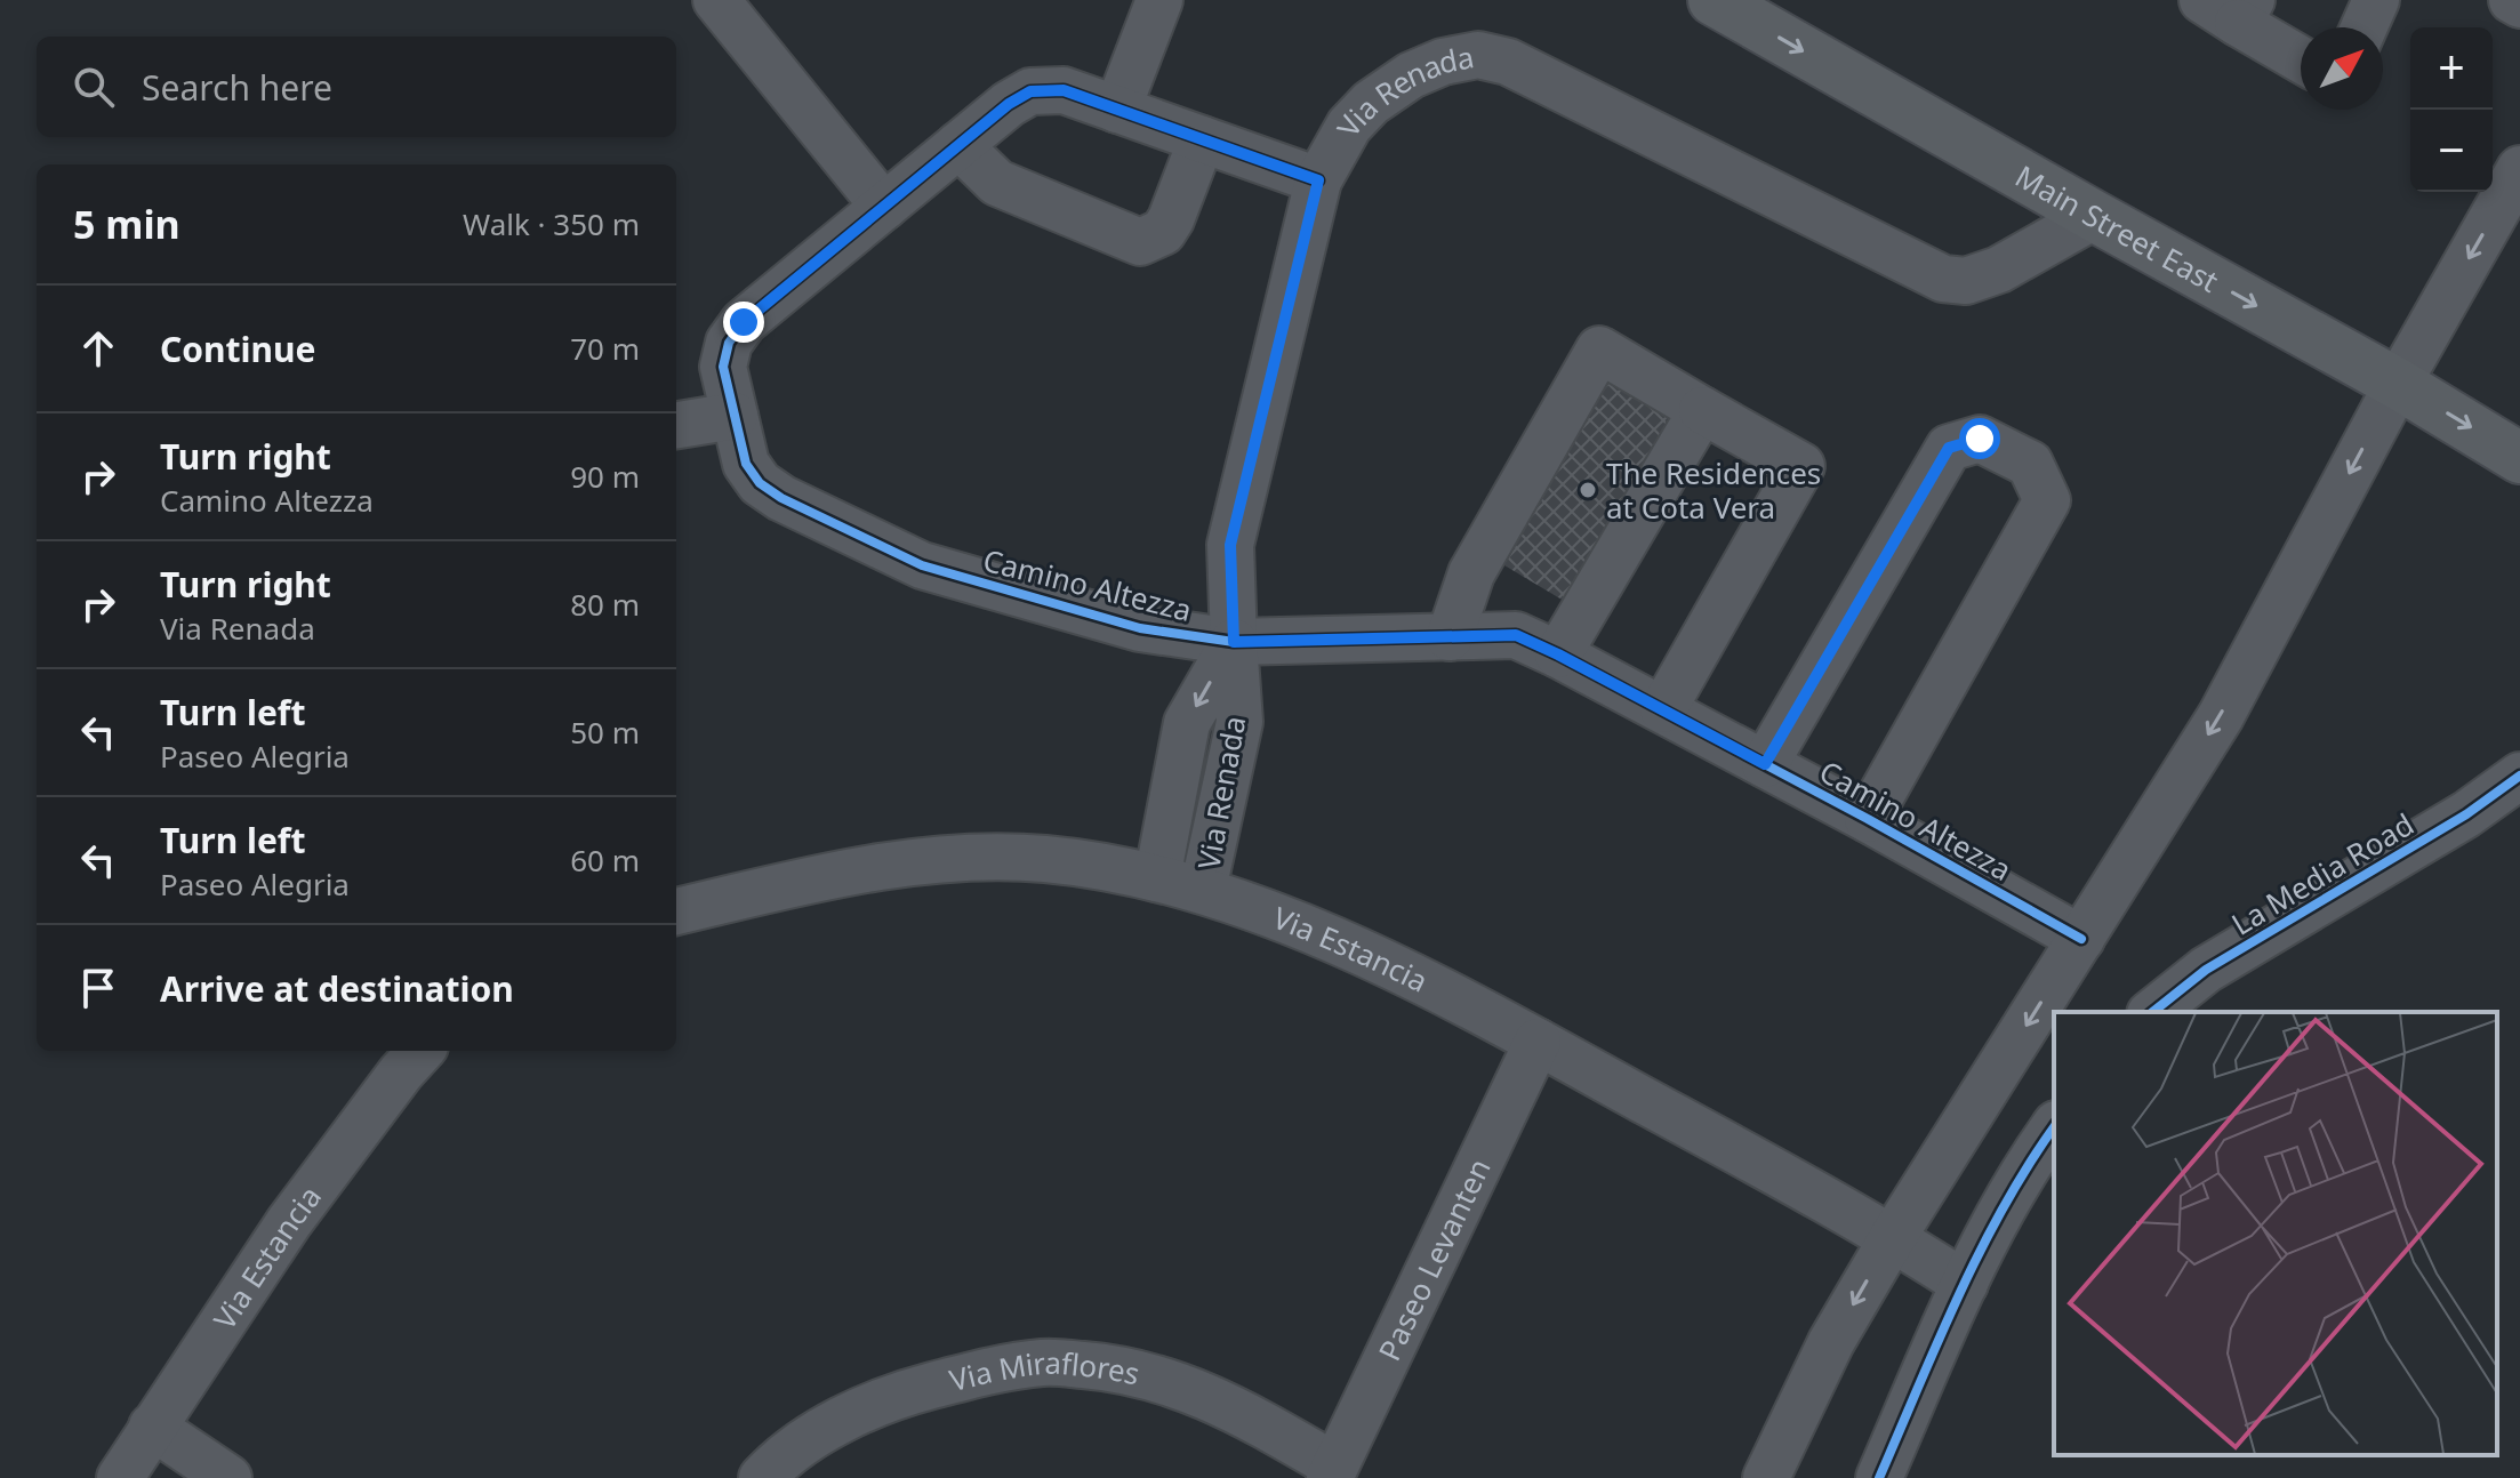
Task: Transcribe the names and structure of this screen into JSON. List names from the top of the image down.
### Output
{
  "streets": {
    "main road": ["Main Street East"],
    "street": [
      "Via Renada",
      "Camino Altezza",
      "La Media Road",
      "Via Estancia",
      "Paseo Levanten",
      "Via Miraflores"
    ]
  },
  "crossings": [
    ["Via Renada", "Main Street East"],
    ["Via Renada", "Camino Altezza"],
    ["Via Renada", "Via Estancia"],
    ["Via Estancia", "Paseo Levanten"],
    ["Paseo Levanten", "Via Miraflores"]
  ],
  "one_way": ["Main Street East"],
  "places": ["The Residences at Cota Vera"],
  "north": "top right",
  "page": {
    "map_buttons": ["+", "−"],
    "search": "Search here",
    "heading": ["5 min", "Walk · 350 m"],
    "list": [
      ["Continue", "70 m"],
      ["Turn right", "Camino Altezza", "90 m"],
      ["Turn right", "Via Renada", "80 m"],
      ["Turn left", "Paseo Alegria", "50 m"],
      ["Turn left", "Paseo Alegria", "60 m"],
      "Arrive at destination"
    ]
  }
}
